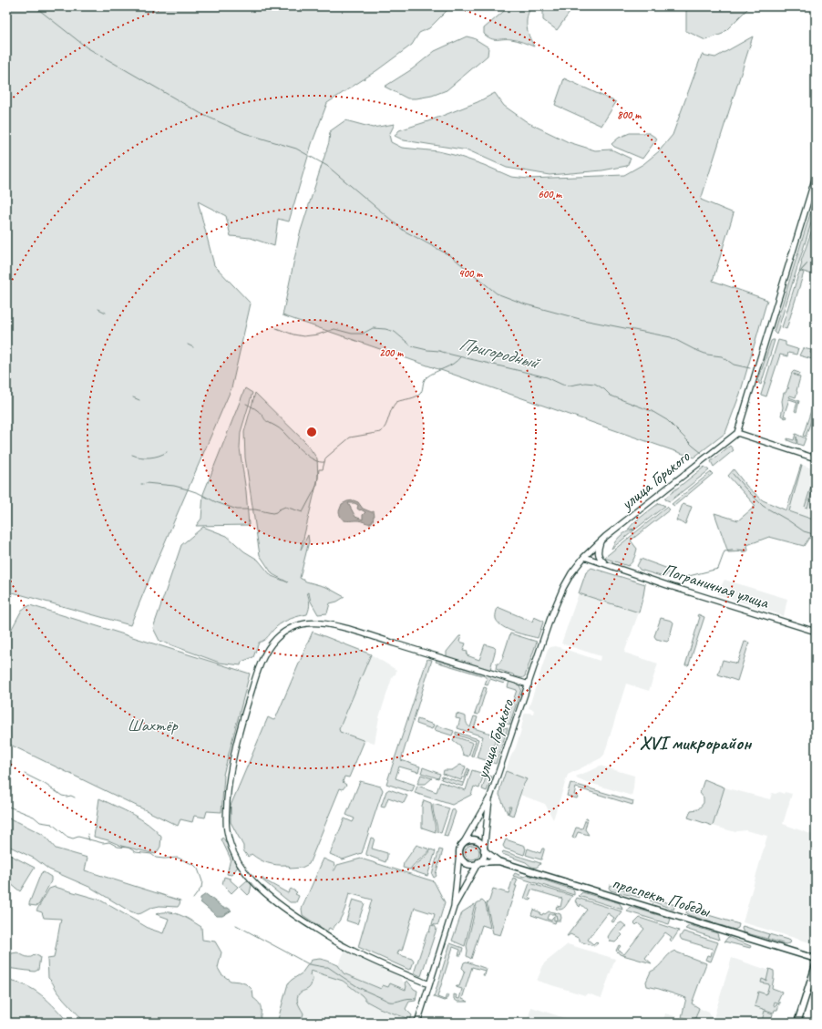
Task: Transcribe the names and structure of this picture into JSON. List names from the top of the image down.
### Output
{
  "streets": {
    "main road": ["улица Горького", "Пограничная улица", "проспект Победы"]
  },
  "crossings": [
    ["улица Горького", "Пограничная улица"],
    ["улица Горького", "проспект Победы"]
  ],
  "districts": ["XVI микрорайон"],
  "water": ["Пригородный"],
  "parks": ["Шахтёр"],
  "rings": [
    "800 m",
    "600 m",
    "400 m",
    "200 m"
  ]
}
